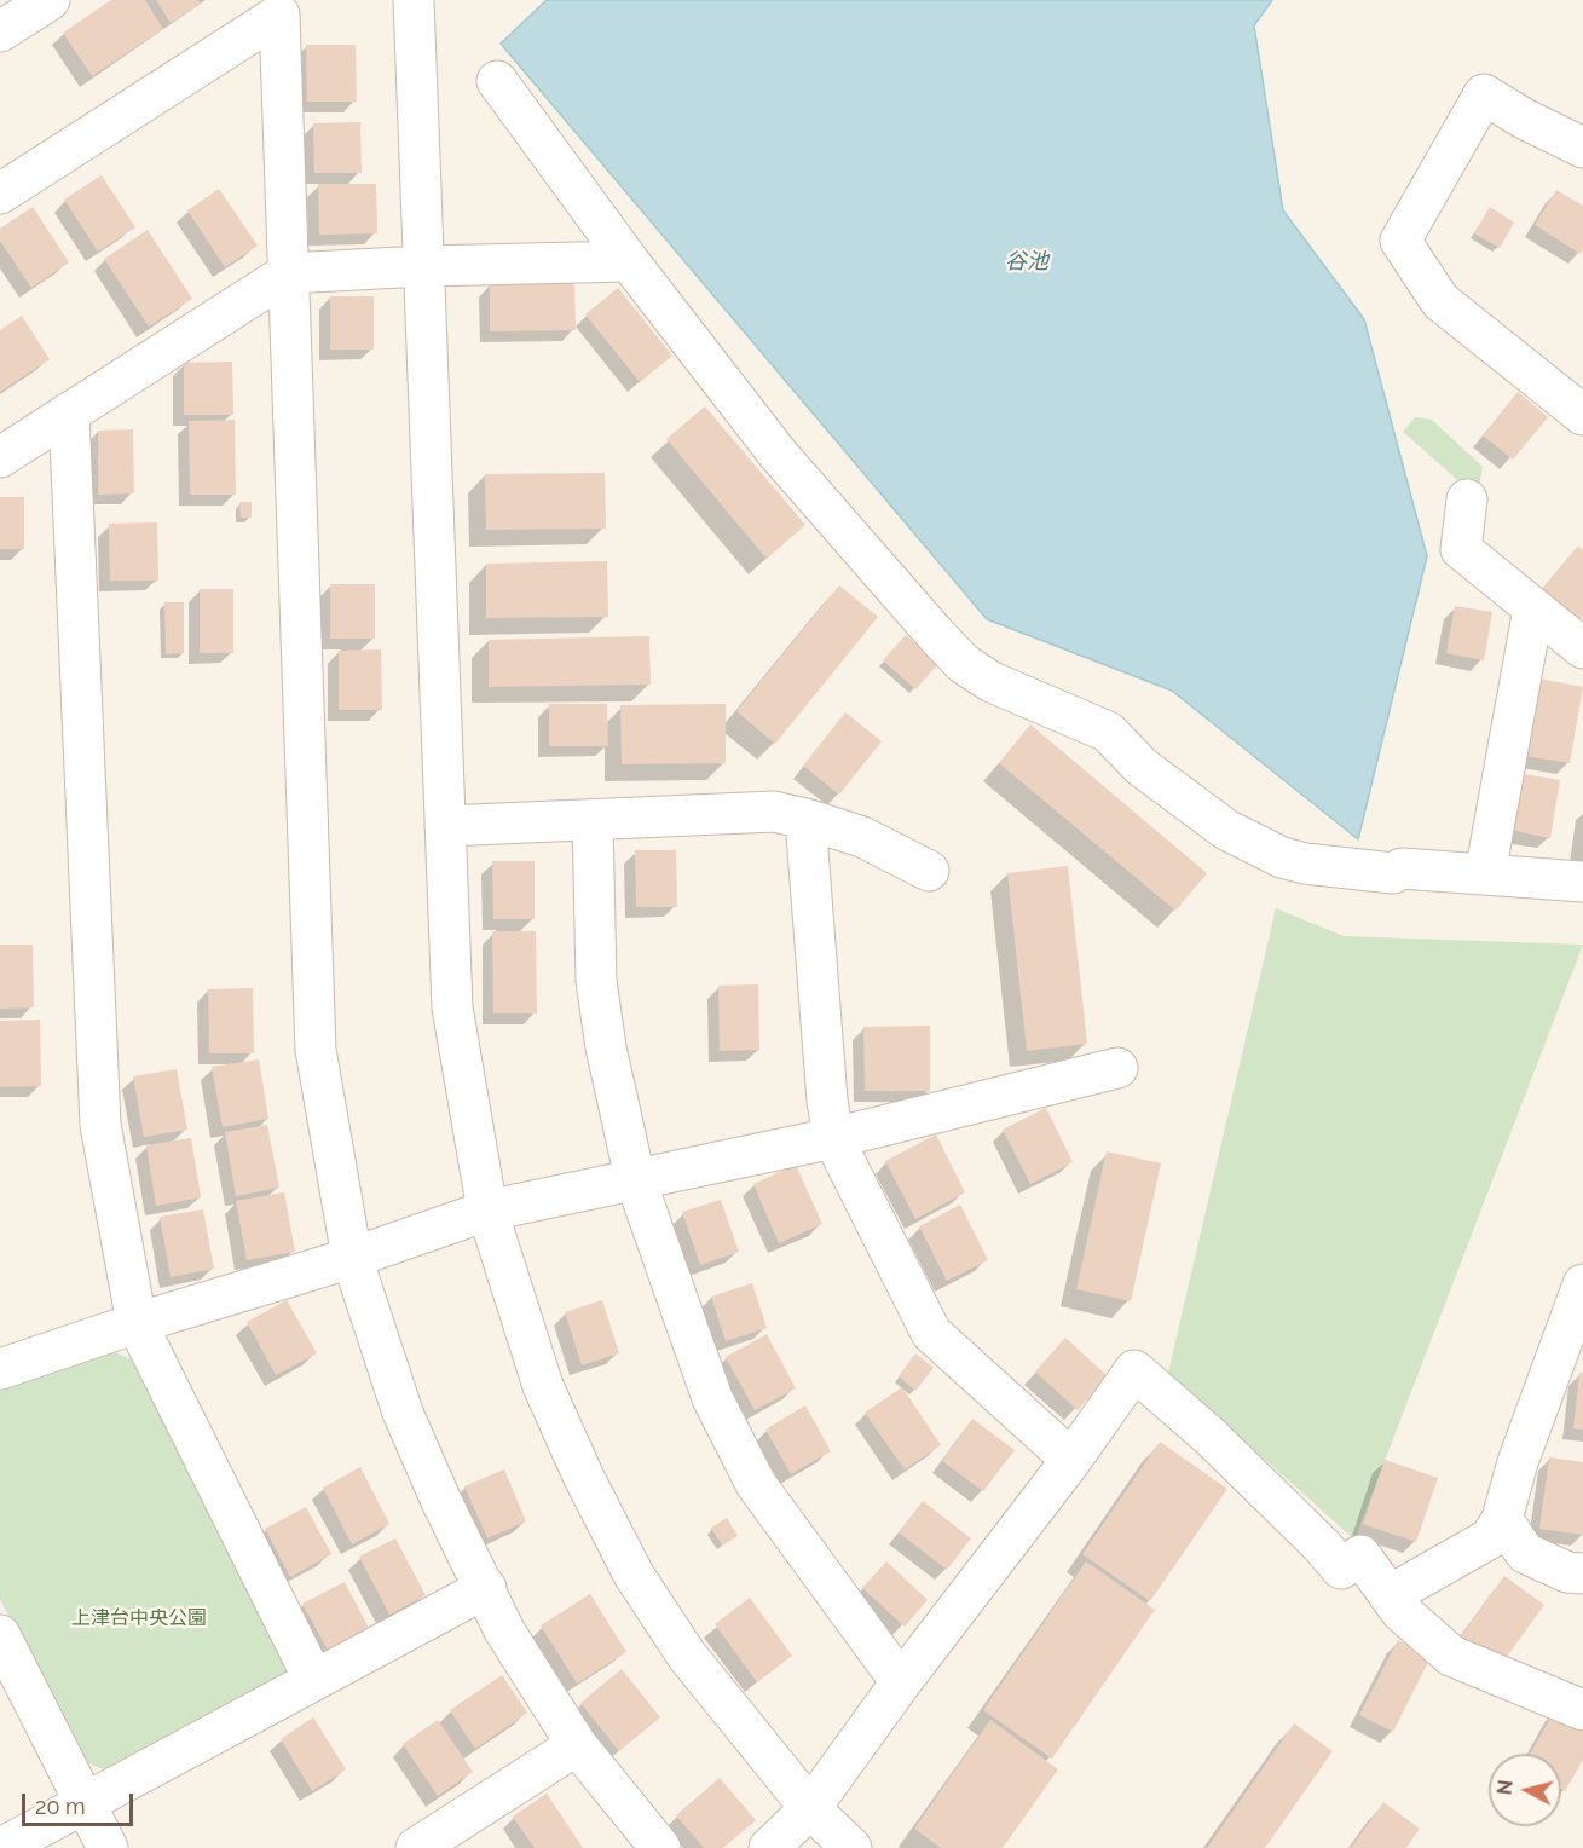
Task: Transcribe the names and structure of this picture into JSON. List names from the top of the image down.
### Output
{
  "water": ["谷池"],
  "parks": ["上津台中央公園"],
  "scale_bar": "20 m",
  "north": "left"
}
